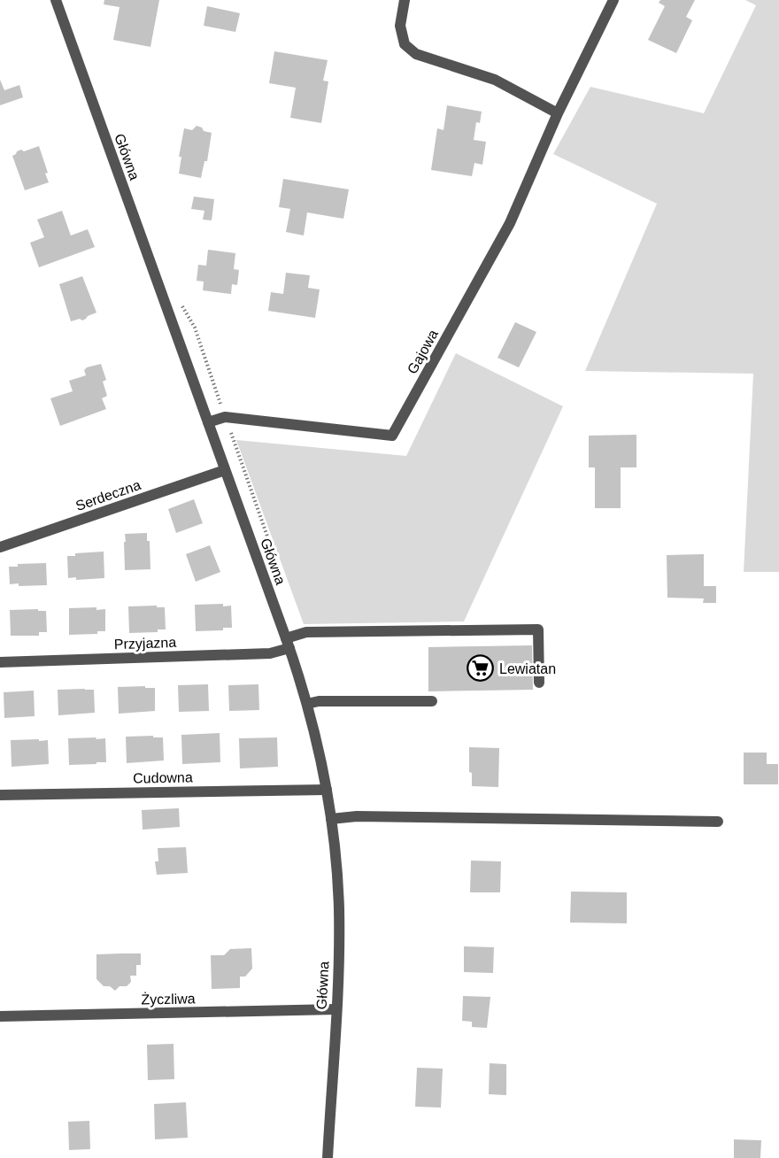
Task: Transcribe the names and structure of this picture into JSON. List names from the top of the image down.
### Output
{
  "streets": {
    "street": [
      "Główna",
      "Gajowa",
      "Serdeczna",
      "Przyjazna",
      "Cudowna",
      "Życzliwa"
    ]
  },
  "crossings": [
    ["Główna", "Gajowa"],
    ["Główna", "Serdeczna"],
    ["Główna", "Przyjazna"],
    ["Główna", "Cudowna"],
    ["Główna", "Życzliwa"]
  ],
  "places": {
    "supermarket": ["Lewiatan"]
  }
}
